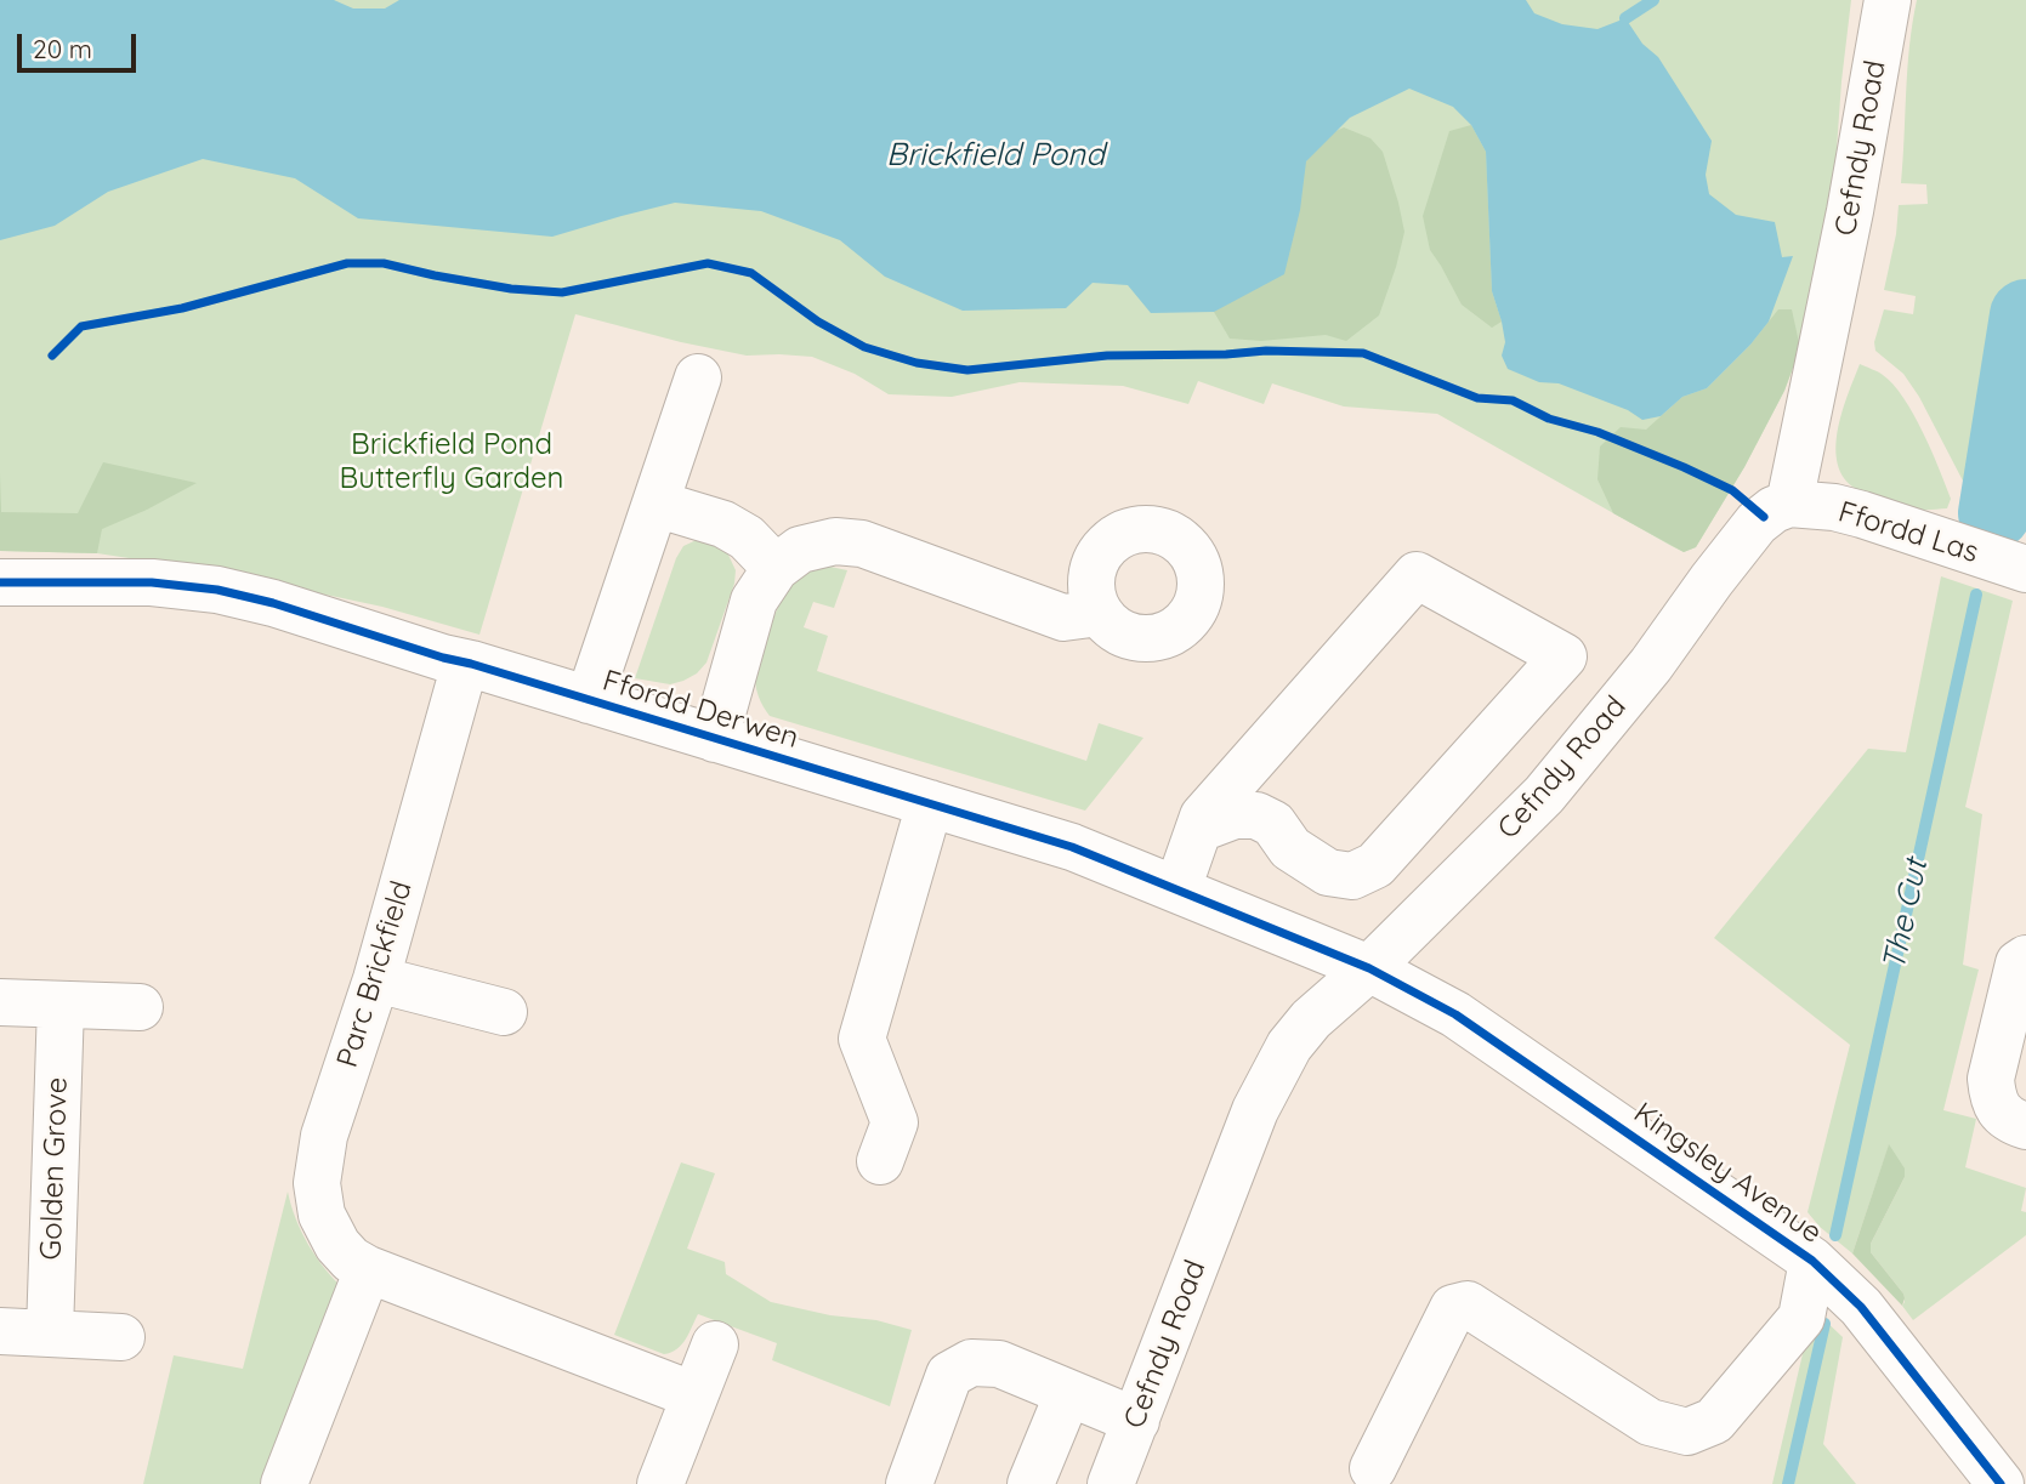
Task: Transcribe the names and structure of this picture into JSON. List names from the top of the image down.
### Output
{
  "streets": {
    "street": [
      "Cefndy Road",
      "Ffordd Las",
      "Ffordd Derwen",
      "Parc Brickfield",
      "Golden Grove",
      "Kingsley Avenue"
    ]
  },
  "crossings": [
    ["Cefndy Road", "Ffordd Las"],
    ["Cefndy Road", "Ffordd Derwen"],
    ["Cefndy Road", "Kingsley Avenue"],
    ["Ffordd Derwen", "Parc Brickfield"],
    ["Ffordd Derwen", "Kingsley Avenue"]
  ],
  "water": ["Brickfield Pond", "The Cut"],
  "parks": ["Brickfield Pond Butterfly Garden"],
  "scale_bar": "20 m"
}
